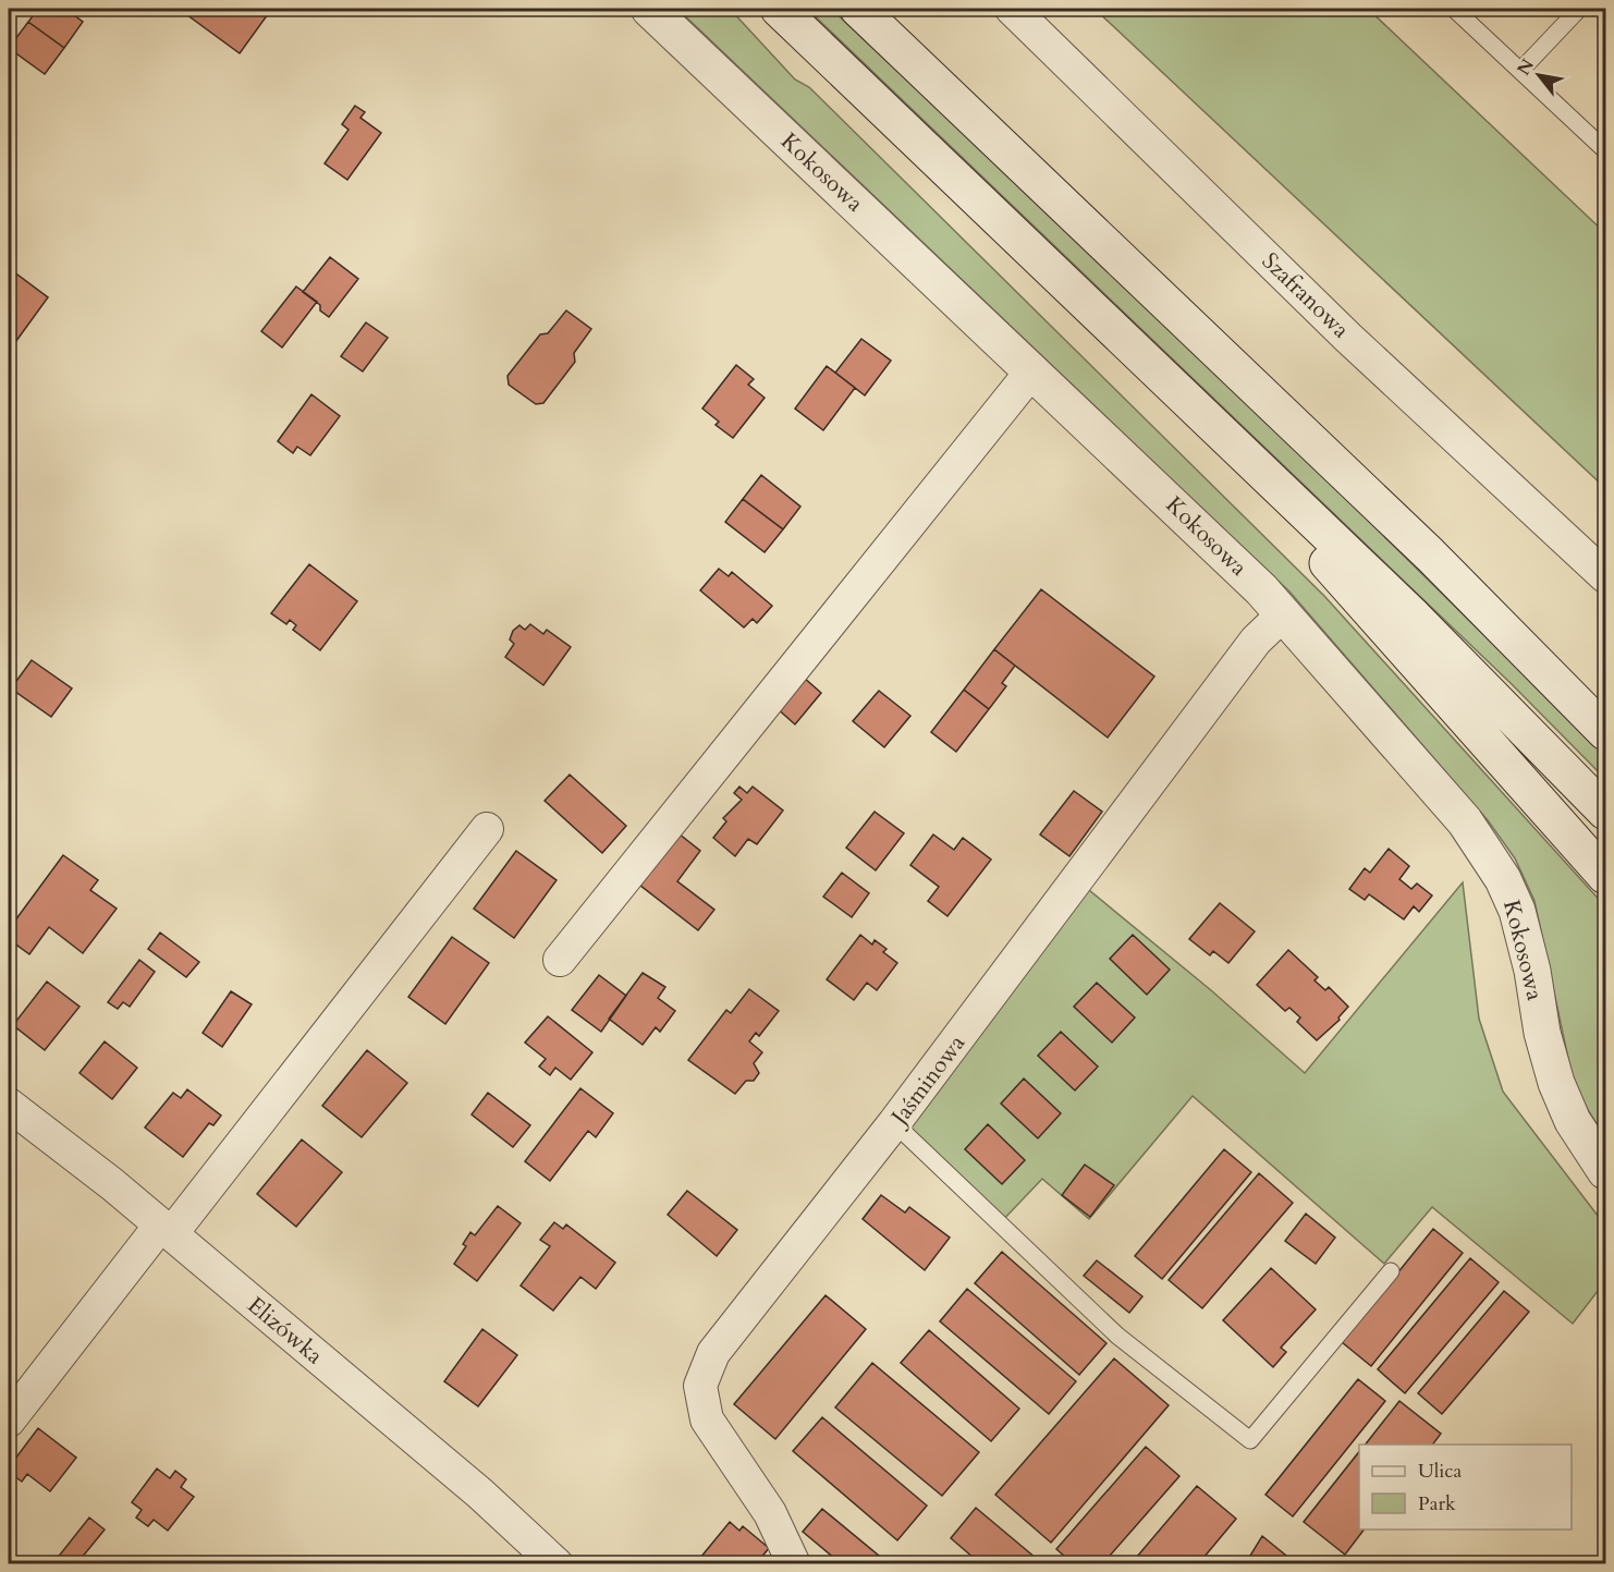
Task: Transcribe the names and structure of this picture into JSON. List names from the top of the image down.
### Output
{
  "streets": {
    "main road": ["Kokosowa"],
    "street": ["Szafranowa", "Jaśminowa", "Elizówka"]
  },
  "crossings": [
    ["Kokosowa", "Jaśminowa"]
  ],
  "legend": ["Ulica", "Park"],
  "north": "top left"
}
